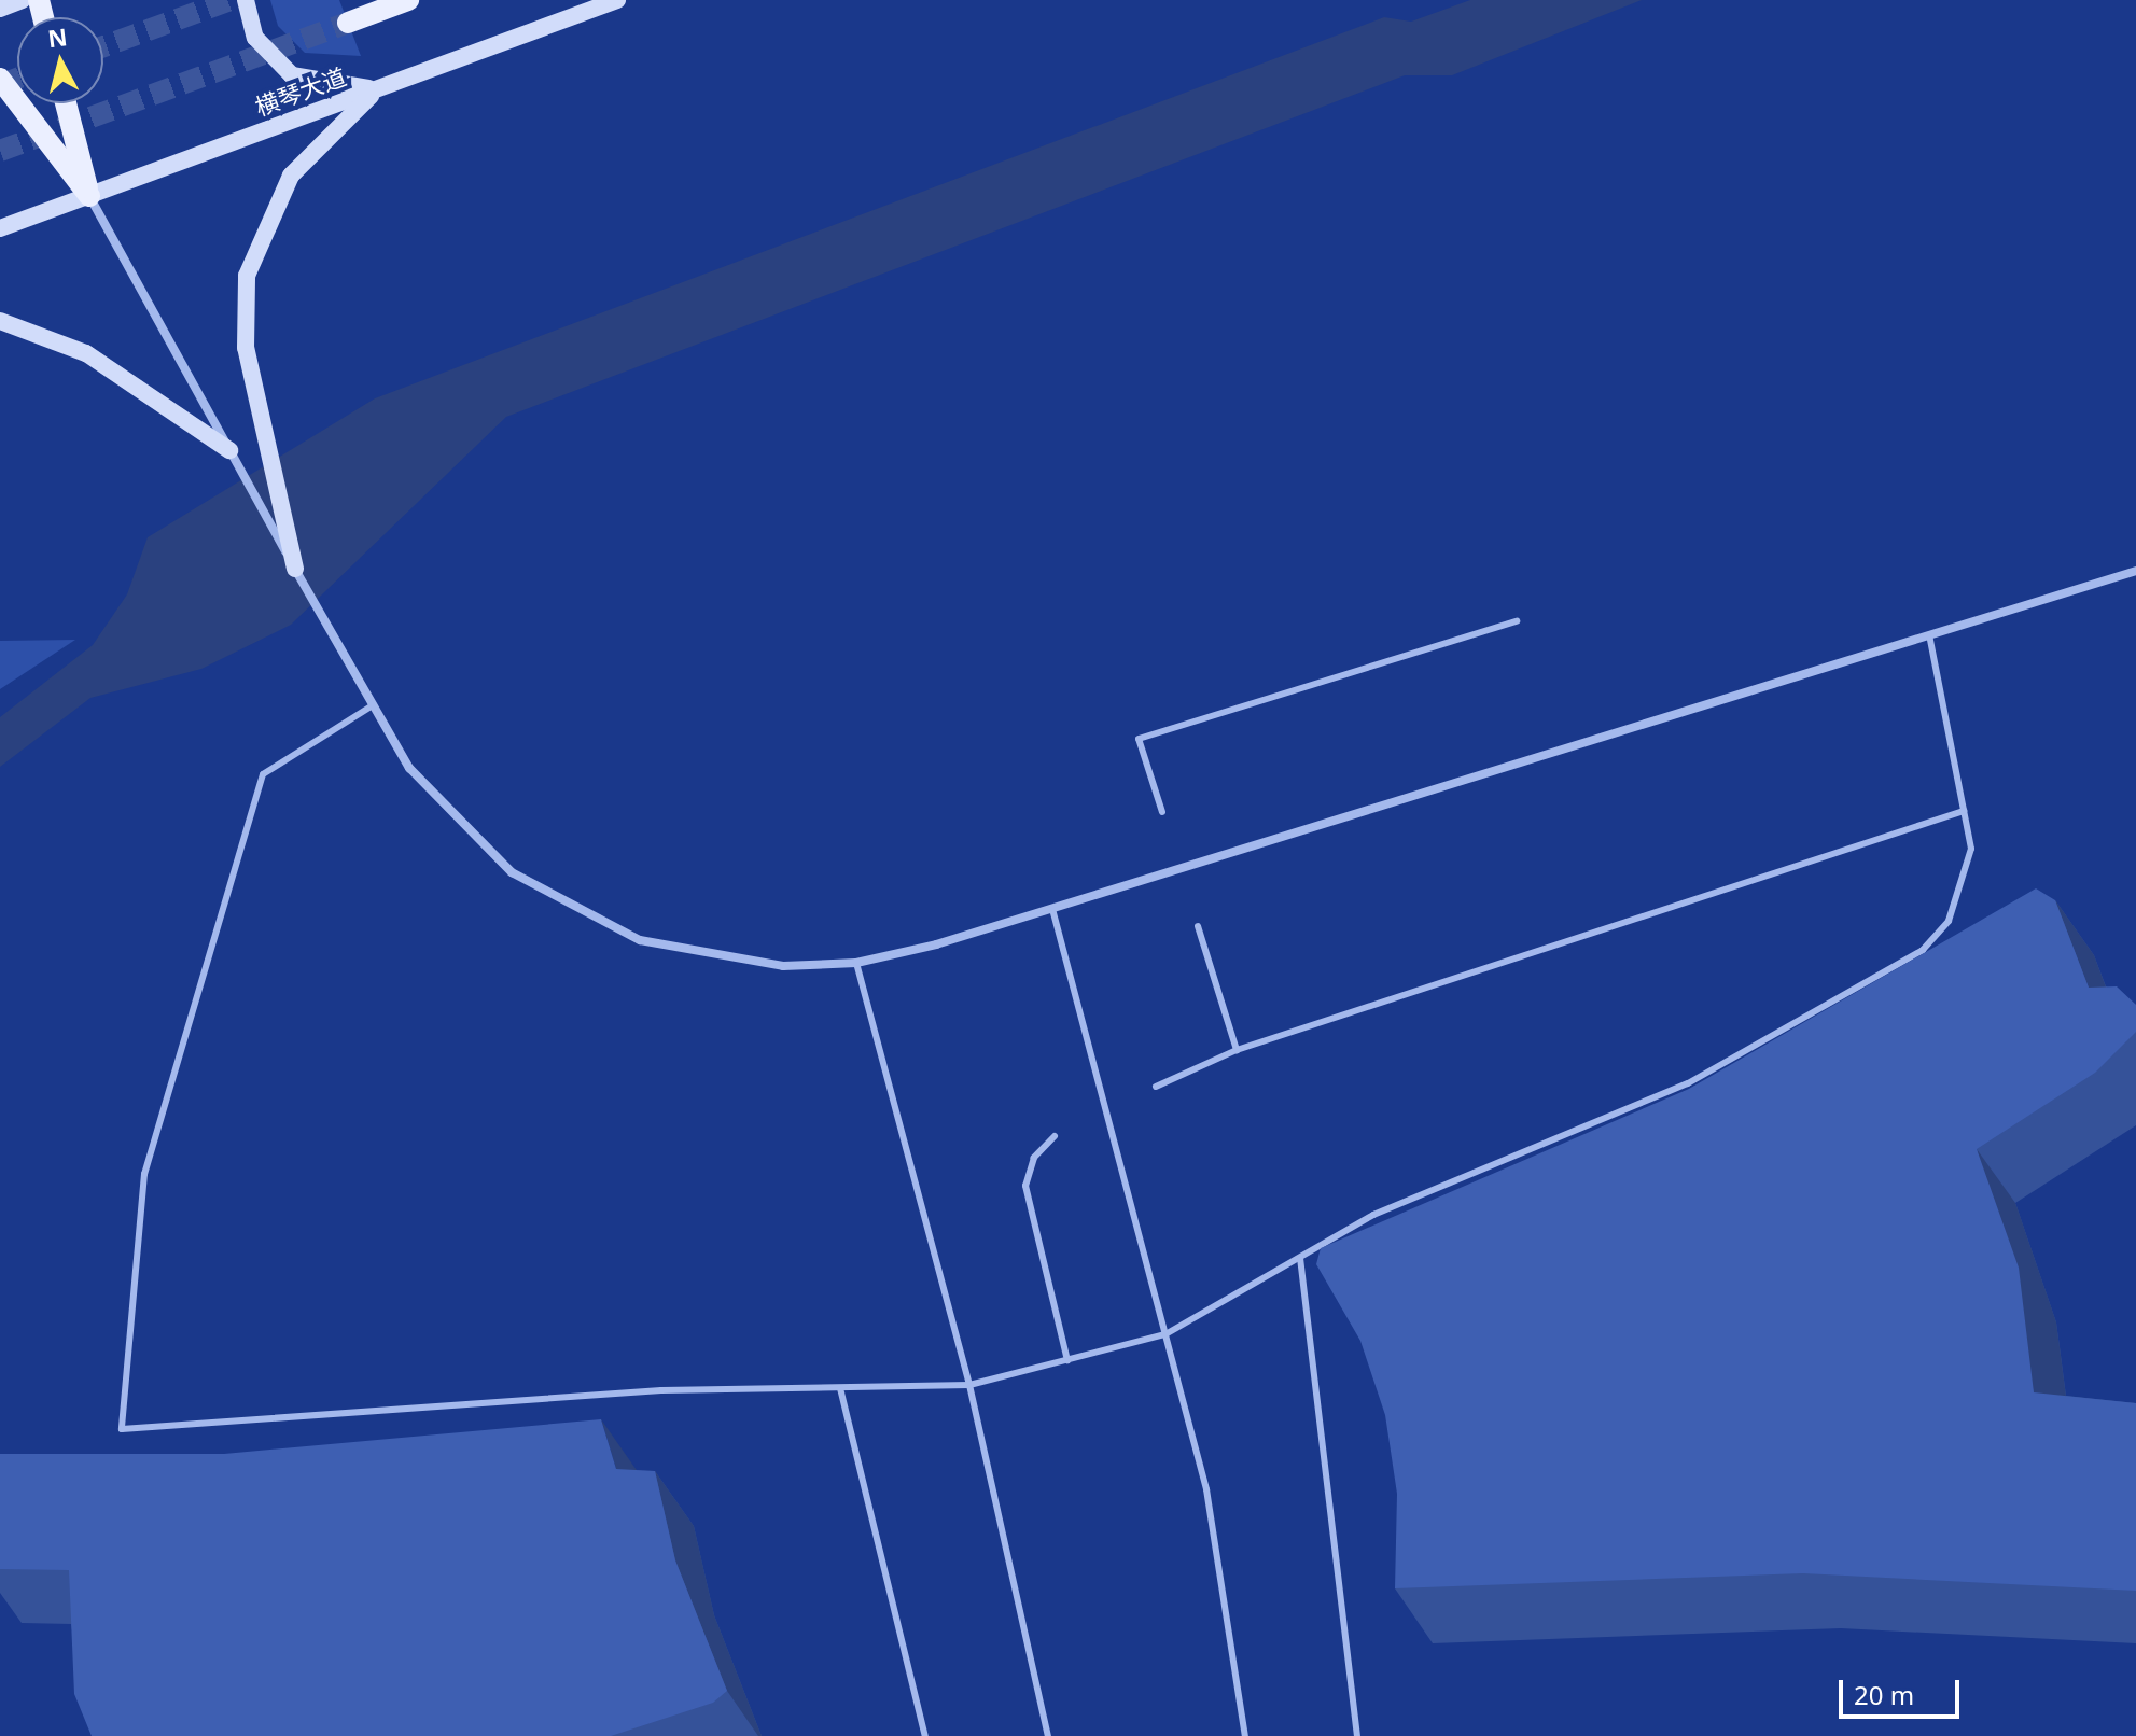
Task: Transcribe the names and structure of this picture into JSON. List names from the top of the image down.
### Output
{
  "streets": {
    "main road": ["横琴大道"]
  },
  "scale_bar": "20 m",
  "north": "top"
}
